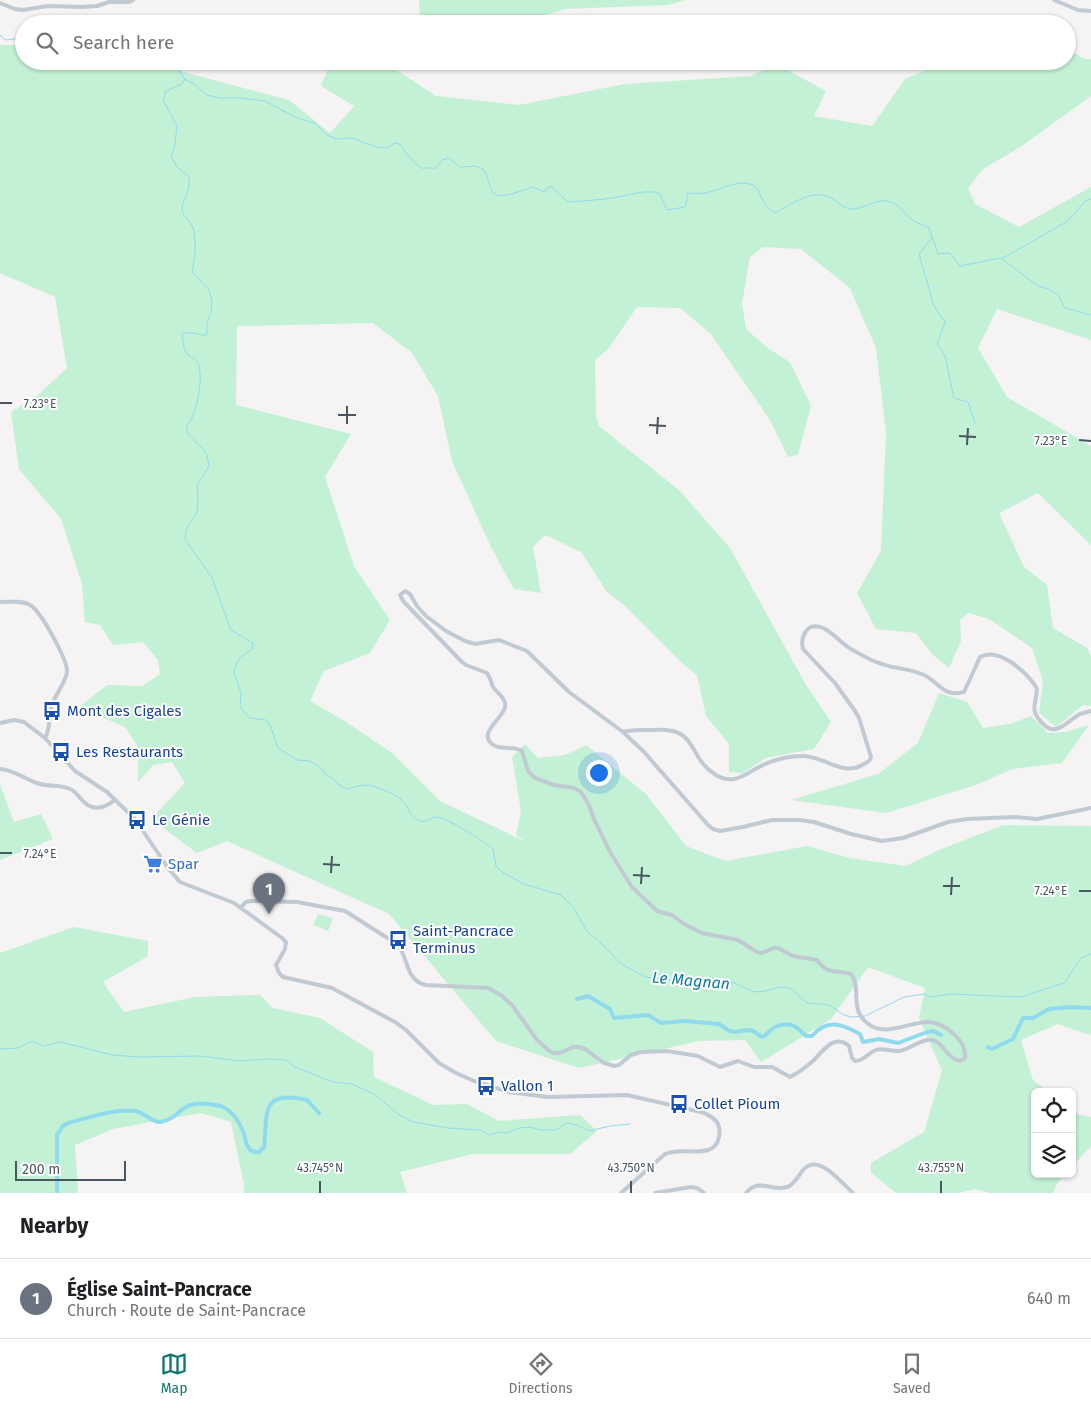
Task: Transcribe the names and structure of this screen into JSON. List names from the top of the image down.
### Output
{
  "water": ["Le Magnan"],
  "places": {
    "bus stop": [
      "Mont des Cigales",
      "Les Restaurants",
      "Le Génie",
      "Saint-Pancrace Terminus",
      "Vallon 1",
      "Collet Pioum"
    ],
    "supermarket": ["Spar"]
  },
  "scale_bar": "200 m",
  "page": {
    "search": "Search here",
    "pins": "1",
    "scale": "200 m",
    "heading": "Nearby",
    "list": [
      {
        "mark": "1",
        "name": "Église Saint-Pancrace",
        "note": "Church · Route de Saint-Pancrace",
        "value": "640 m"
      }
    ],
    "nav": ["Map", "Directions", "Saved"]
  },
  "coordinates": [
    "7.23°E",
    "7.24°E",
    "43.745°N",
    "43.750°N",
    "43.755°N"
  ]
}
